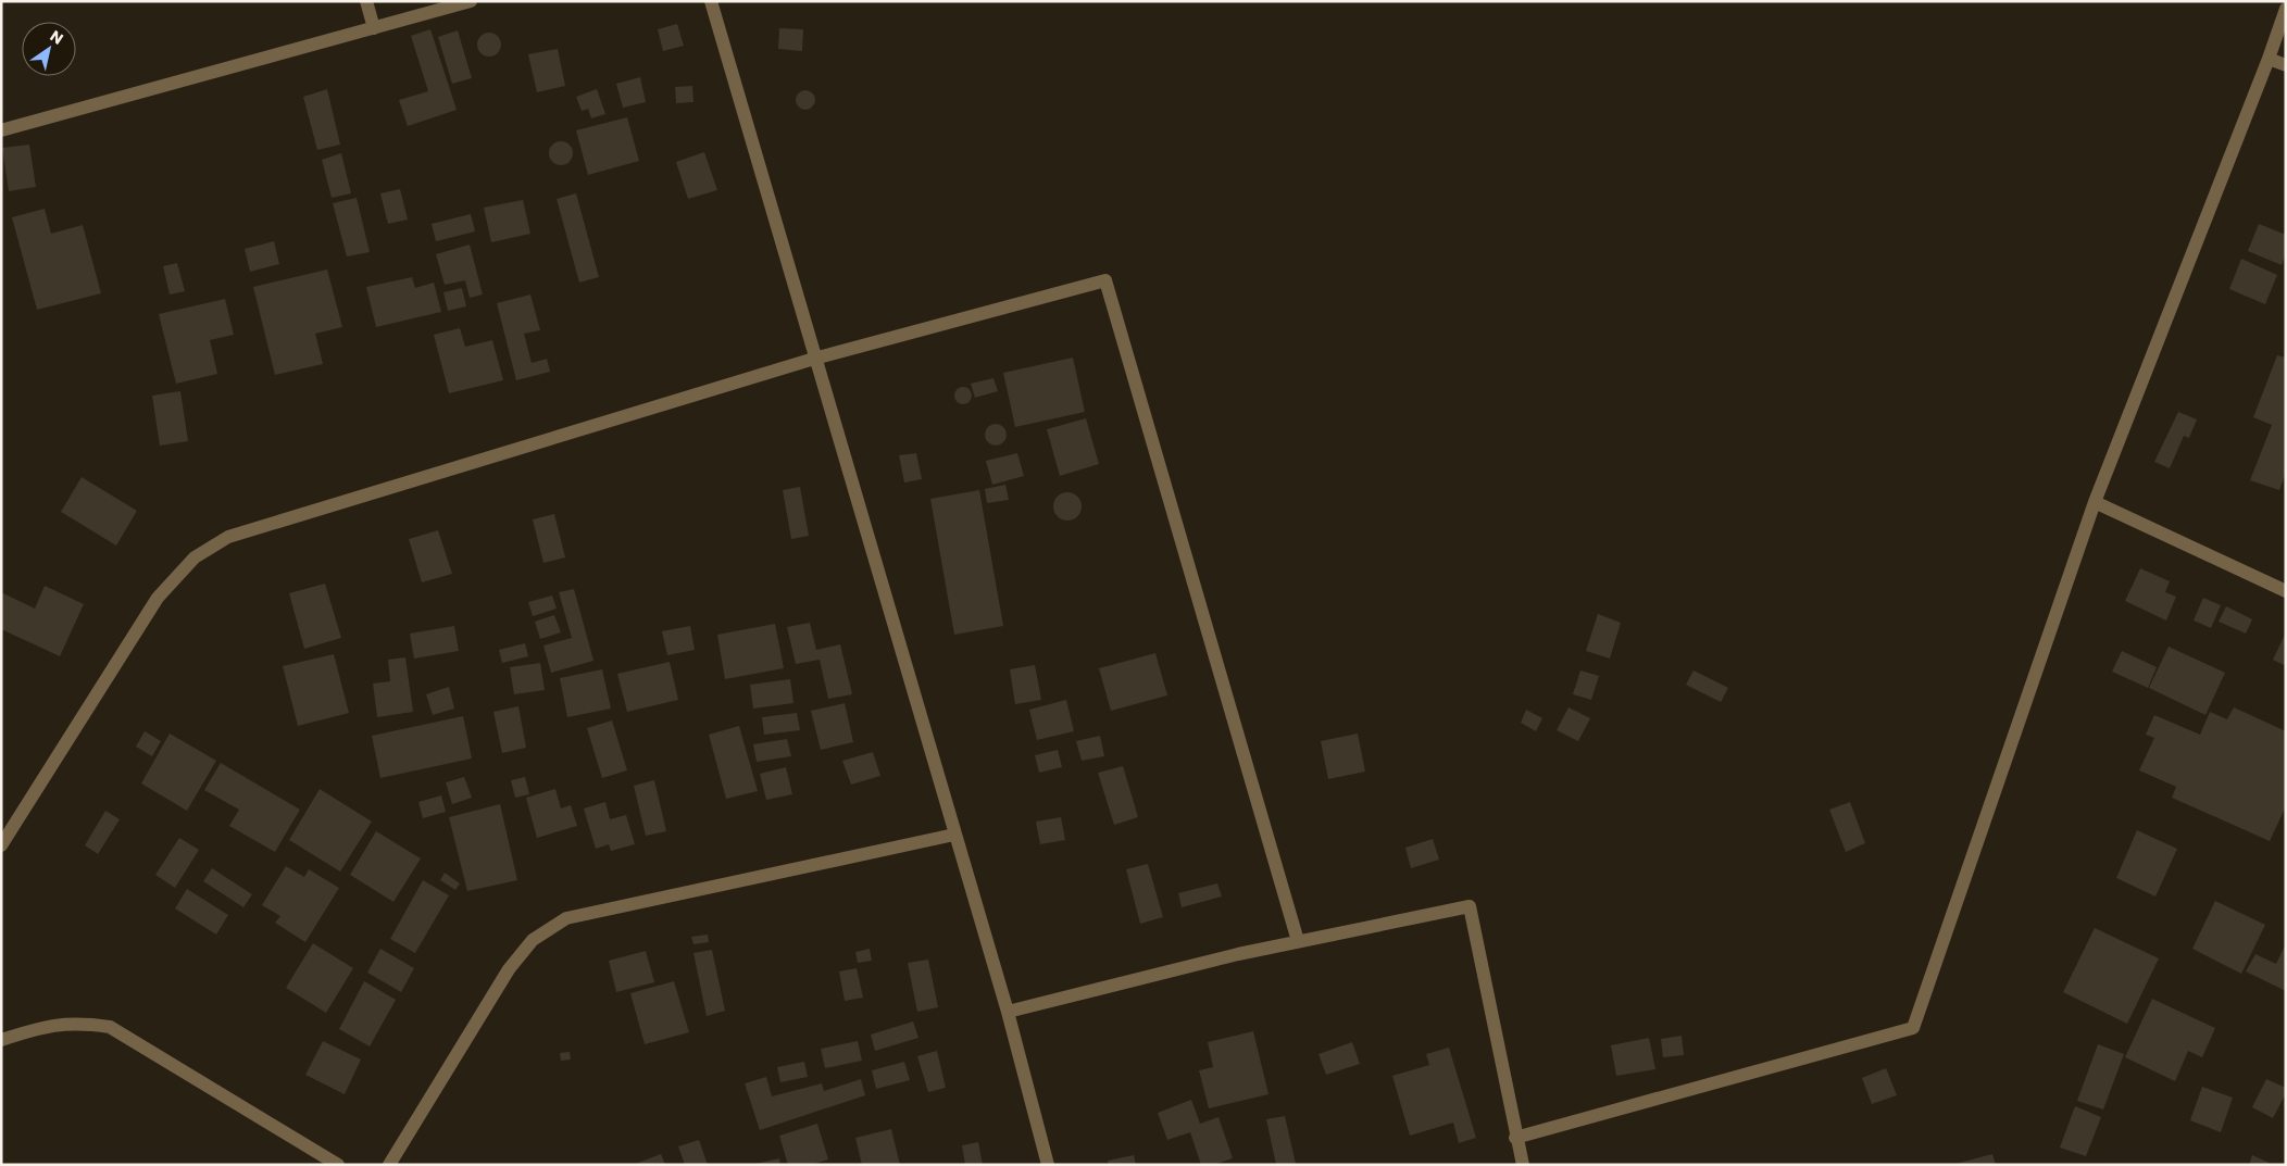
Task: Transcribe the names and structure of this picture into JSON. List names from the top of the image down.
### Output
{
  "north": "top right"
}
